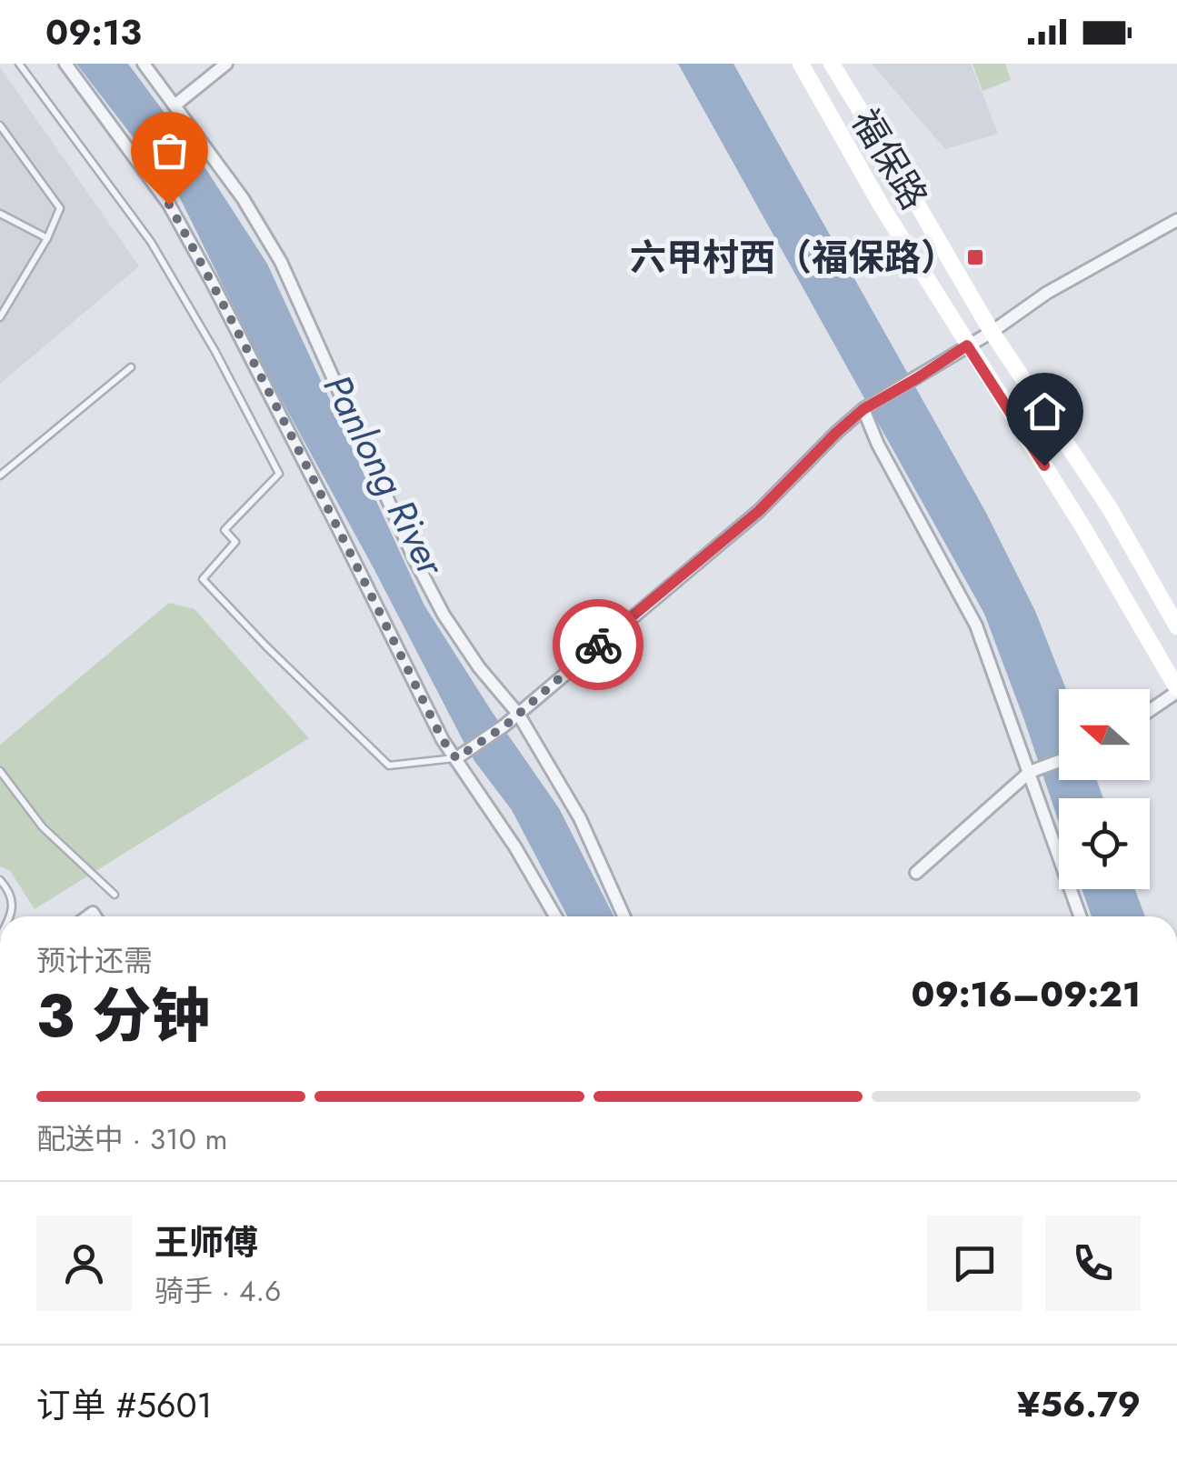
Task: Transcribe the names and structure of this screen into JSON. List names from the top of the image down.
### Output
{
  "streets": {
    "main road": ["福保路"]
  },
  "water": ["Panlong River"],
  "places": {
    "transit": ["六甲村西（福保路）"]
  },
  "north": "left",
  "page": {
    "status": "09:13",
    "heading": ["3 分钟", "预计还需", "09:16–09:21"],
    "panel": [
      "王师傅",
      "骑手 · 4.6",
      "订单 #5601",
      "¥56.79"
    ],
    "bar": "配送中 · 310 m"
  }
}
